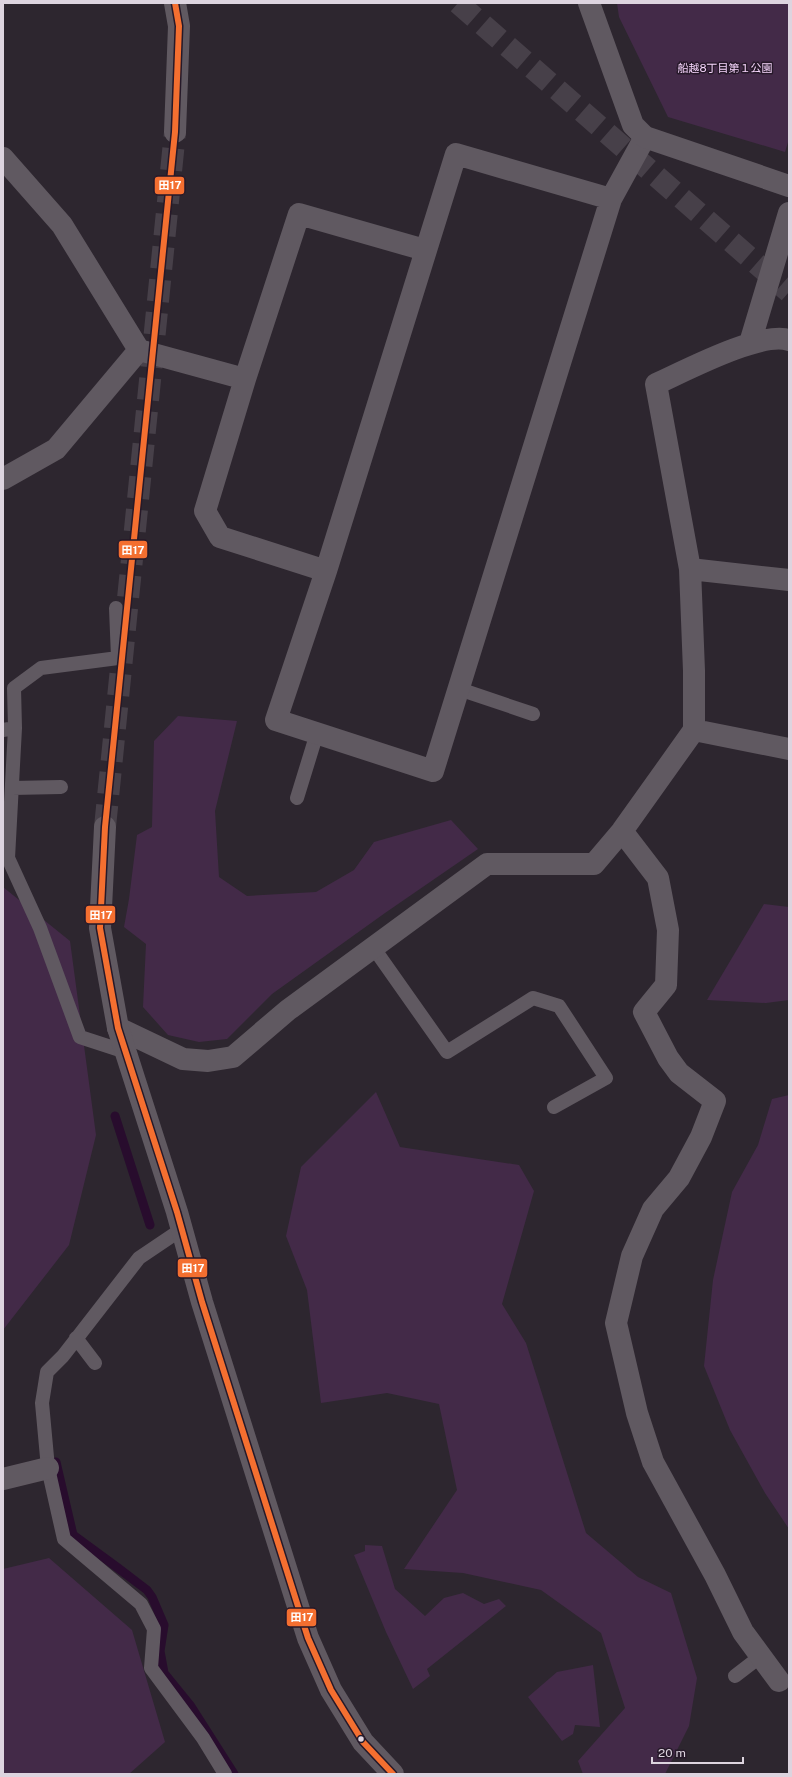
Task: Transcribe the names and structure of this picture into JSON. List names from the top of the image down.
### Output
{
  "parks": ["船越8丁目第１公園"],
  "lines": ["transit line 田17"],
  "scale_bar": "20 m"
}
